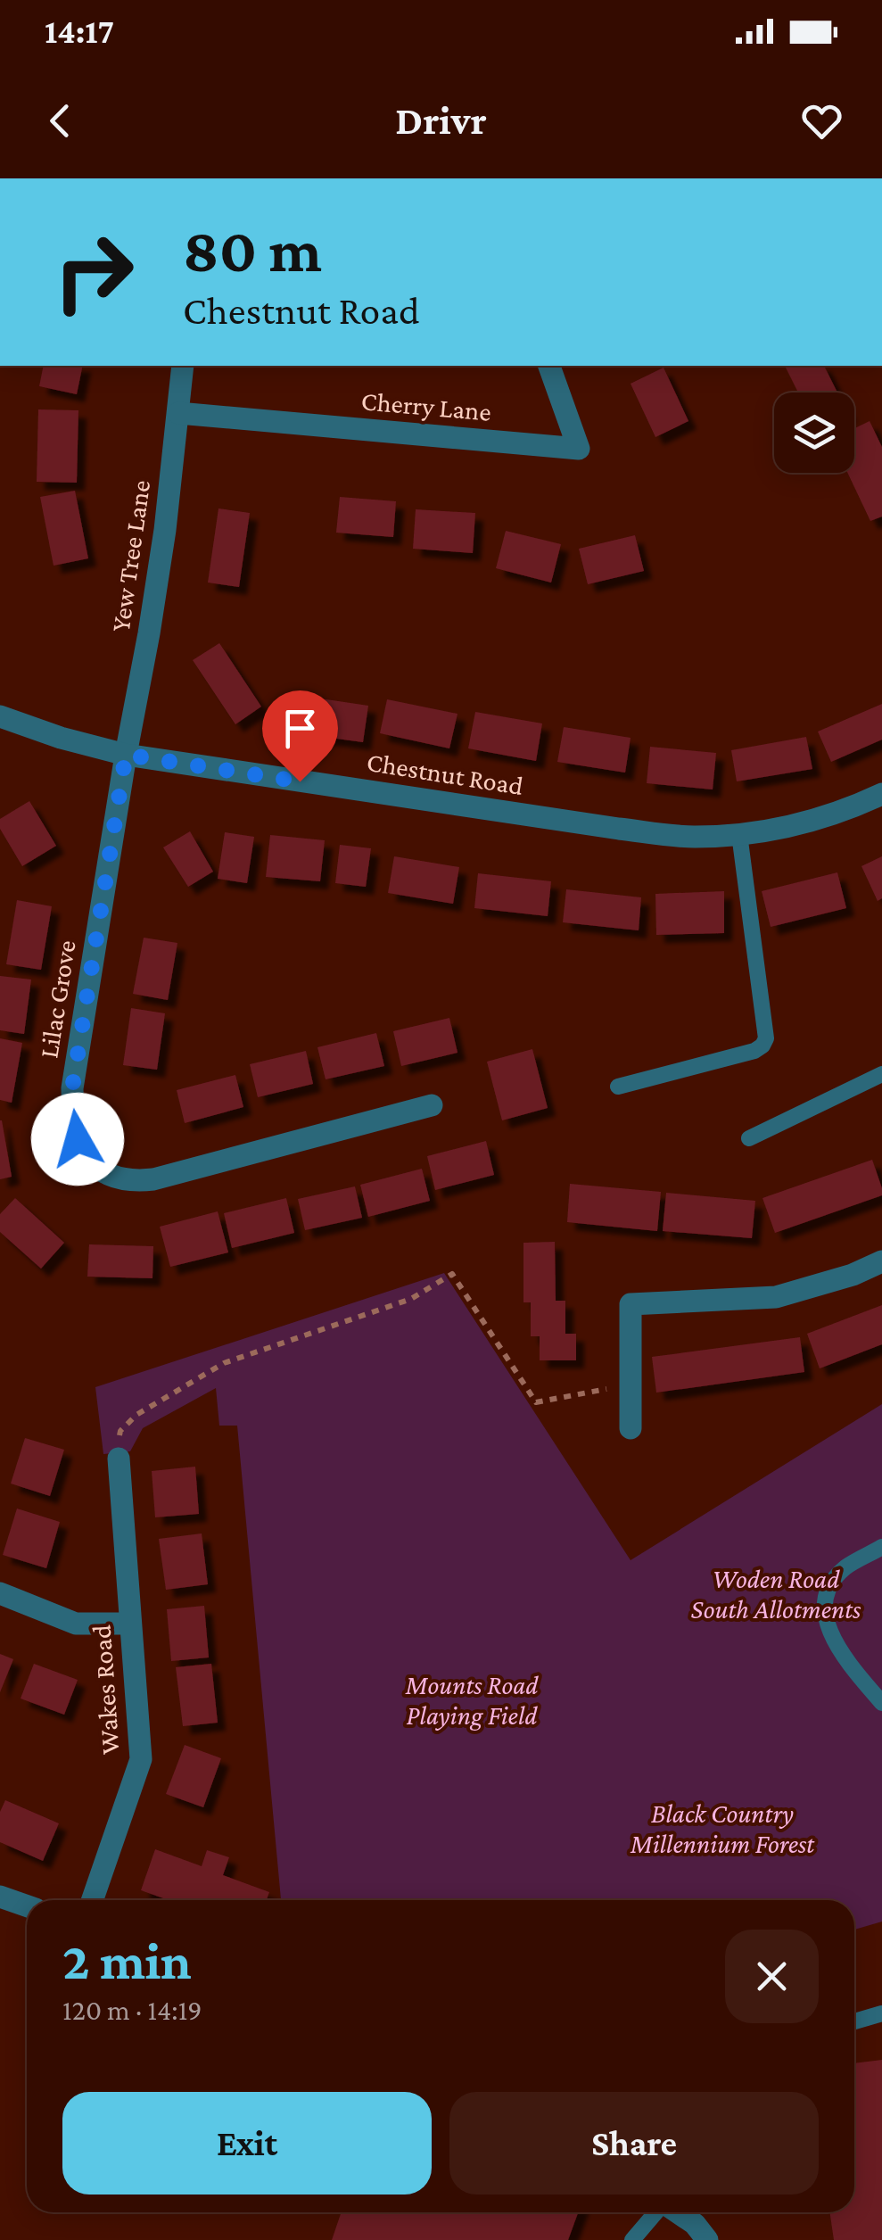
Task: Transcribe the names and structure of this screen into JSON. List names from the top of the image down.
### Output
{
  "streets": {
    "street": [
      "Cherry Lane",
      "Yew Tree Lane",
      "Chestnut Road",
      "Lilac Grove",
      "Wakes Road"
    ]
  },
  "crossings": [
    ["Cherry Lane", "Yew Tree Lane"],
    ["Yew Tree Lane", "Chestnut Road"],
    ["Yew Tree Lane", "Lilac Grove"],
    ["Chestnut Road", "Lilac Grove"]
  ],
  "parks": ["Woden Road South Allotments", "Mounts Road Playing Field", "Black Country Millennium Forest"],
  "page": {
    "status": "14:17",
    "header": "Drivr",
    "turn": ["80 m", "Chestnut Road"],
    "heading": ["2 min", "120 m · 14:19"],
    "buttons": ["Exit", "Share"]
  }
}
